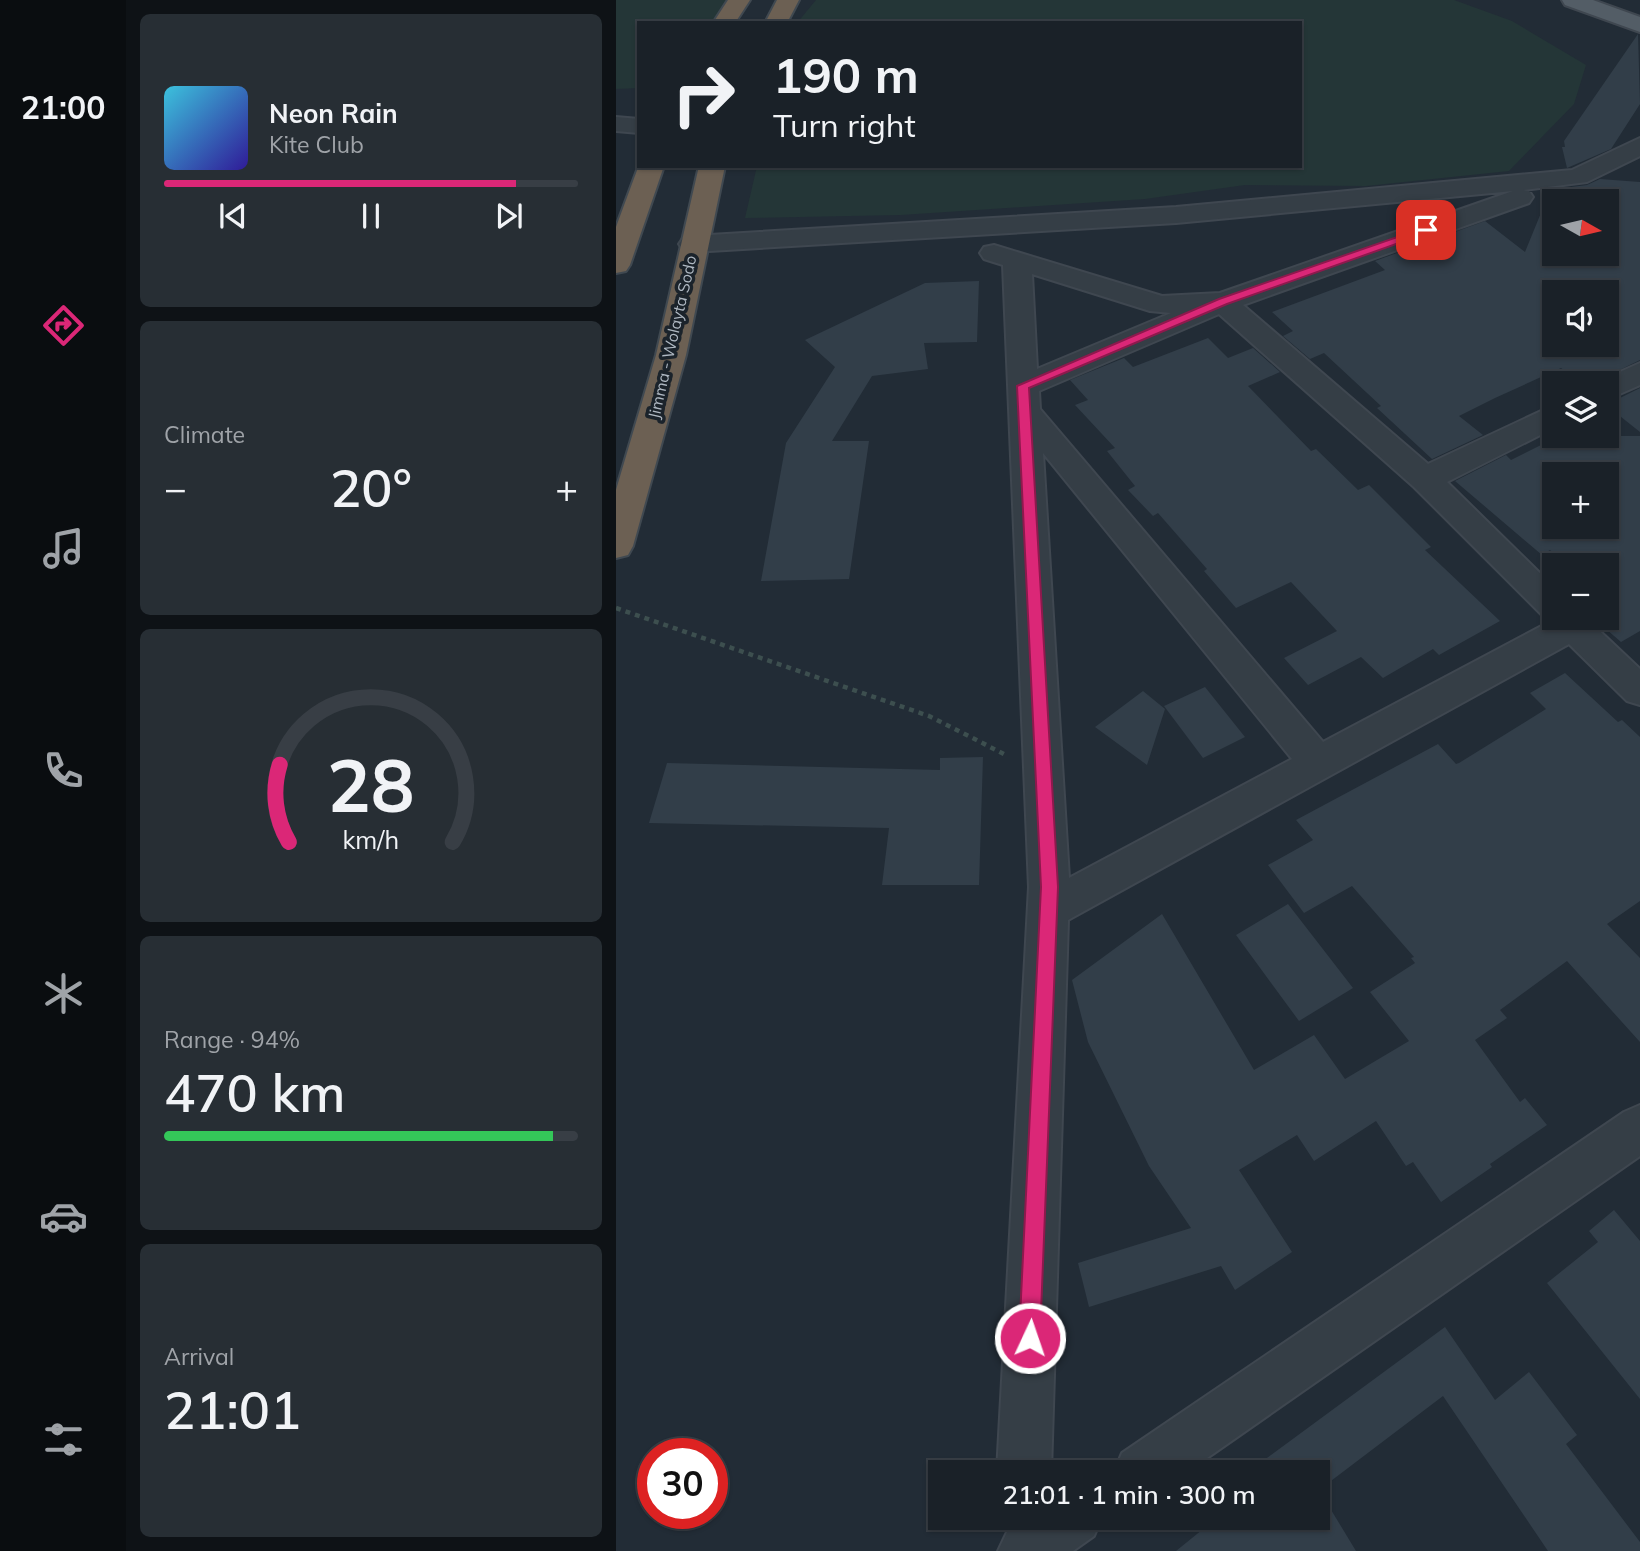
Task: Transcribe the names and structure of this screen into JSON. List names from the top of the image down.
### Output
{
  "streets": {
    "highway": ["Jimma - Wolayta Sodo"]
  },
  "north": "right",
  "page": {
    "tabs": "21:00",
    "turn": ["190 m", "Turn right"],
    "song": ["Neon Rain", "Kite Club"],
    "map_buttons": ["+", "−"],
    "tile": [
      "Climate",
      ["Range · 94%", "470 km"],
      ["Arrival", "21:01"]
    ],
    "heat": ["−", "20°", "+"],
    "limit": "30",
    "trip": "21:01 · 1 min · 300 m",
    "gauge": ["28", "km/h"]
  }
}
